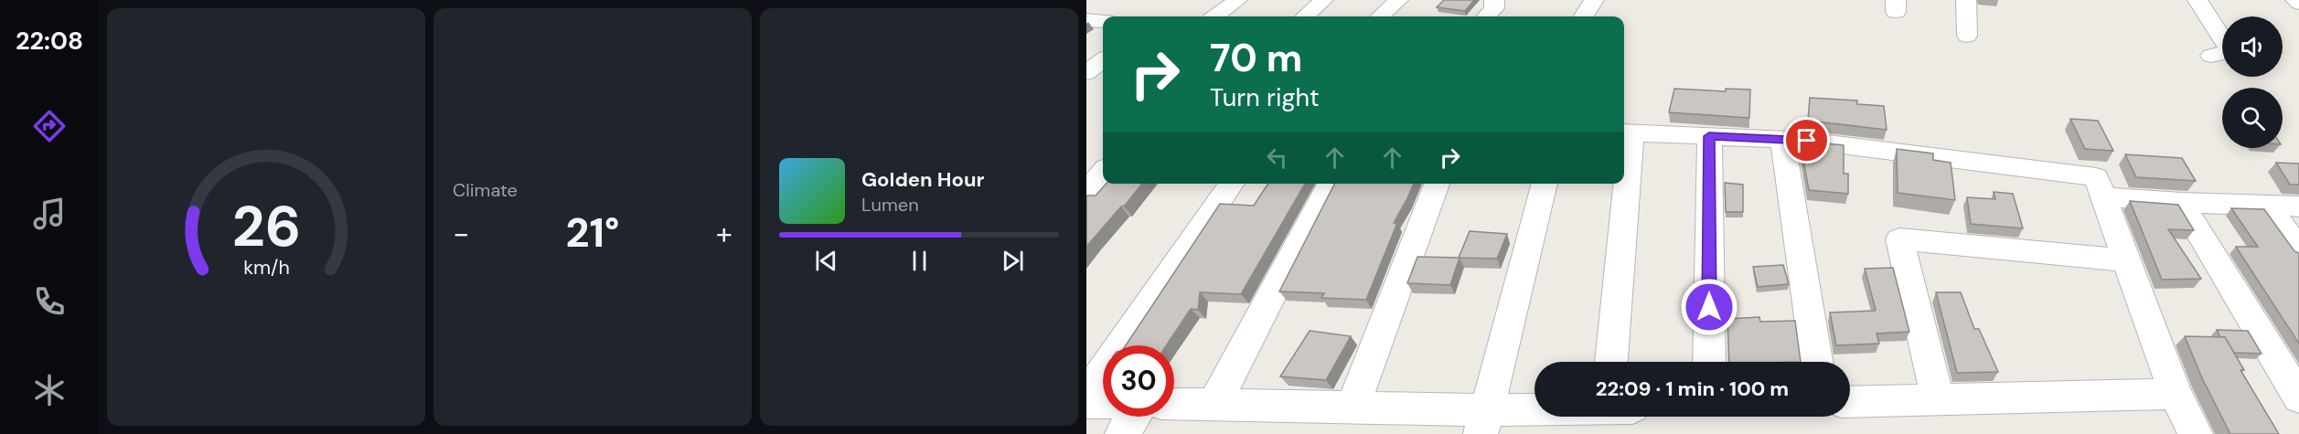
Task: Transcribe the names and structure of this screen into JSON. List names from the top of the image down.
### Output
{
  "page": {
    "tabs": "22:08",
    "tile": "Climate",
    "turn": ["70 m", "Turn right"],
    "song": ["Golden Hour", "Lumen"],
    "heat": ["−", "21°", "+"],
    "limit": "30",
    "trip": "22:09 · 1 min · 100 m",
    "gauge": ["26", "km/h"]
  }
}
